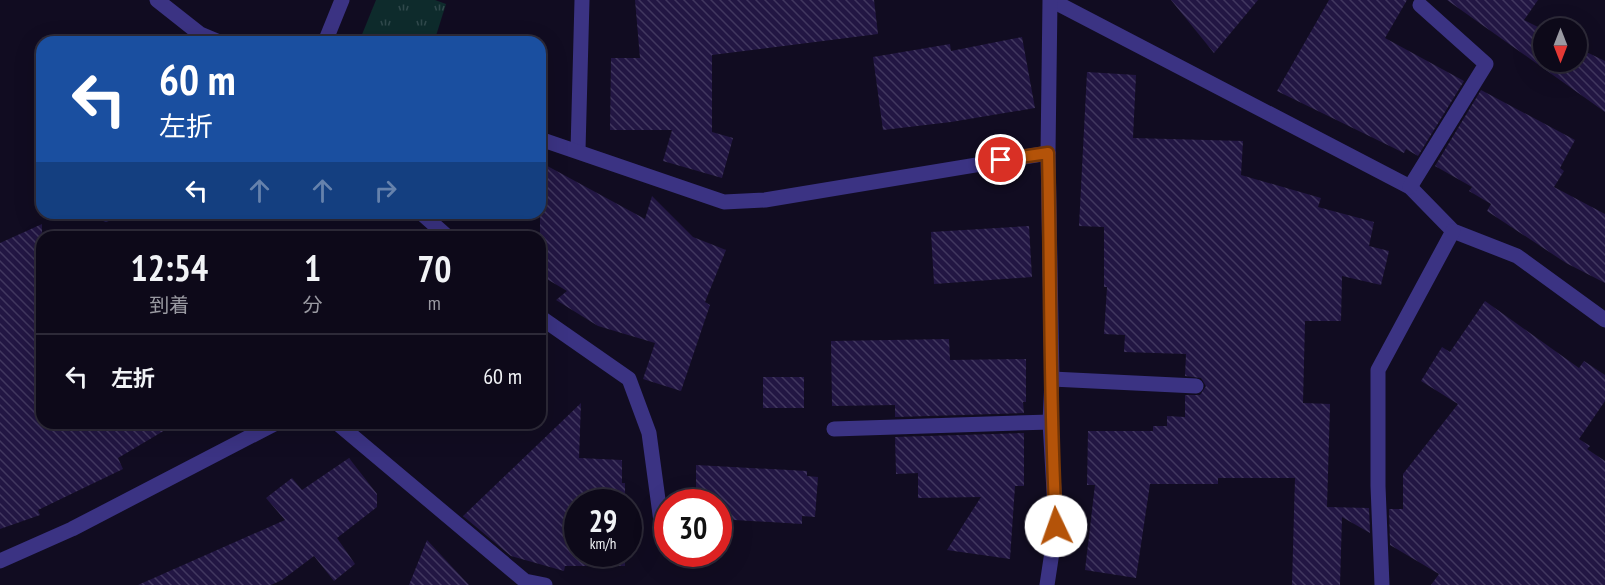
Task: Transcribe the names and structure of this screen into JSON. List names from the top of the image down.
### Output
{
  "north": "bottom",
  "page": {
    "turn": ["60 m", "左折"],
    "eta": [
      "12:54",
      "到着",
      "1",
      "分",
      "70",
      "m"
    ],
    "list": [
      {
        "name": "左折",
        "value": "60 m"
      }
    ],
    "speed": "29 km/h",
    "limit": "30"
  }
}
